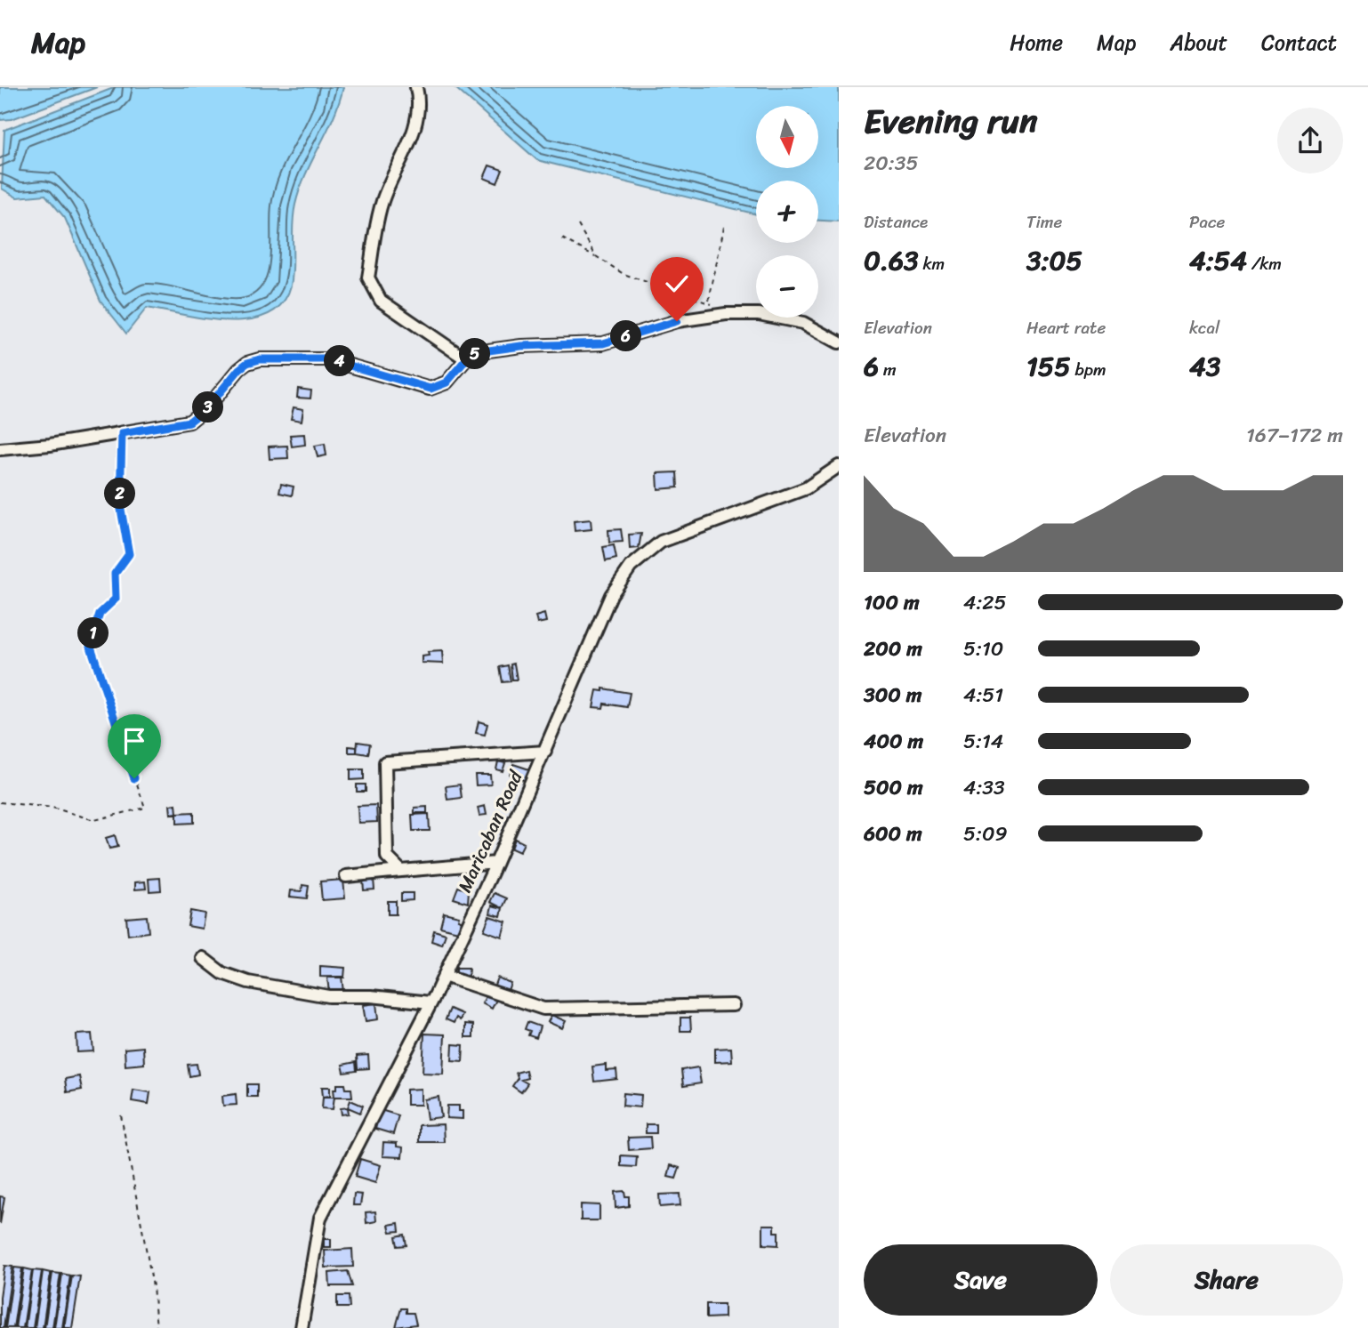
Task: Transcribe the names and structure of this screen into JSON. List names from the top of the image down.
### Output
{
  "streets": {
    "street": ["Maricaban Road"]
  },
  "north": "bottom",
  "page": {
    "header": "Map",
    "nav": [
      "Home",
      "Map",
      "About",
      "Contact"
    ],
    "heading": ["Evening run", "20:35"],
    "map_buttons": ["+", "−"],
    "stats": [
      ["Distance", "0.63 km"],
      ["Time", "3:05"],
      ["Pace", "4:54 /km"],
      ["Elevation", "6 m"],
      ["Heart rate", "155 bpm"],
      ["kcal", "43"]
    ],
    "pins": [
      "6",
      "5",
      "4",
      "3",
      "2",
      "1"
    ],
    "chart": ["Elevation", "167–172 m"],
    "list": [
      {
        "name": "100 m",
        "note": "4:25"
      },
      {
        "name": "200 m",
        "note": "5:10"
      },
      {
        "name": "300 m",
        "note": "4:51"
      },
      {
        "name": "400 m",
        "note": "5:14"
      },
      {
        "name": "500 m",
        "note": "4:33"
      },
      {
        "name": "600 m",
        "note": "5:09"
      }
    ],
    "buttons": ["Save", "Share"]
  }
}
